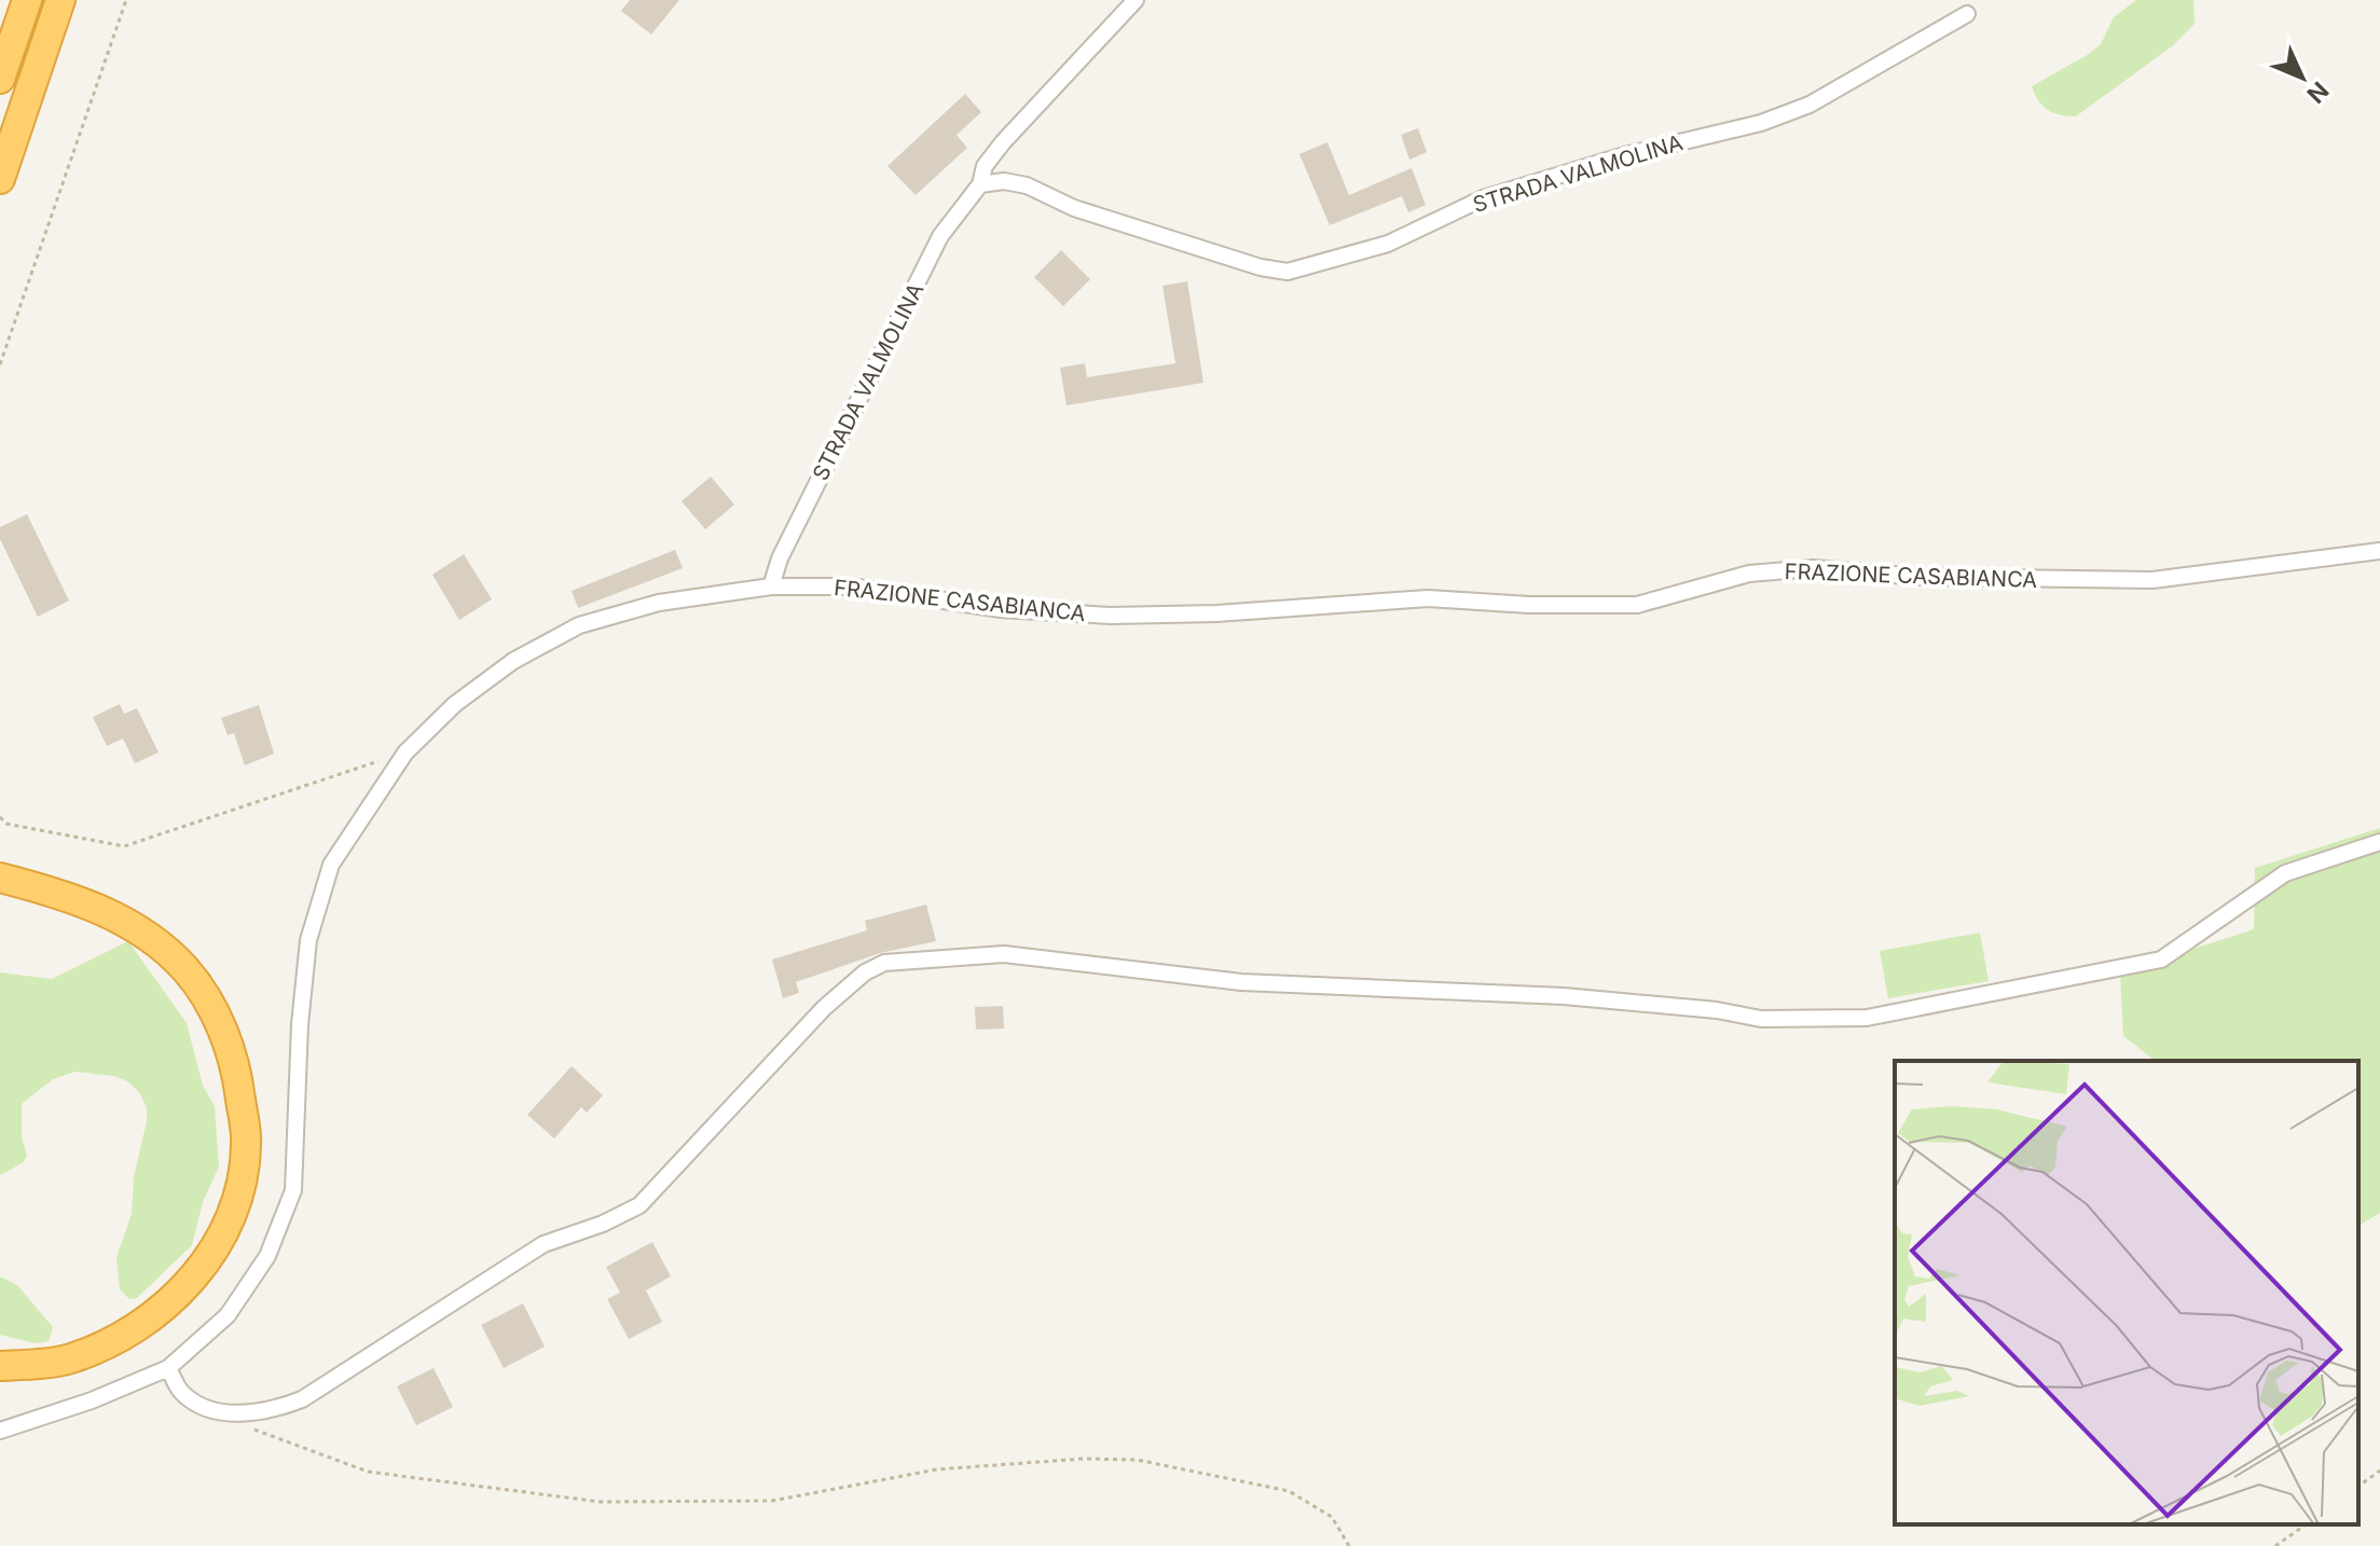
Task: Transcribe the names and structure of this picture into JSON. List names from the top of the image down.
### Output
{
  "streets": {
    "street": ["STRADA VALMOLINA", "FRAZIONE CASABIANCA"]
  },
  "crossings": [
    ["STRADA VALMOLINA", "FRAZIONE CASABIANCA"]
  ],
  "north": "bottom right"
}
